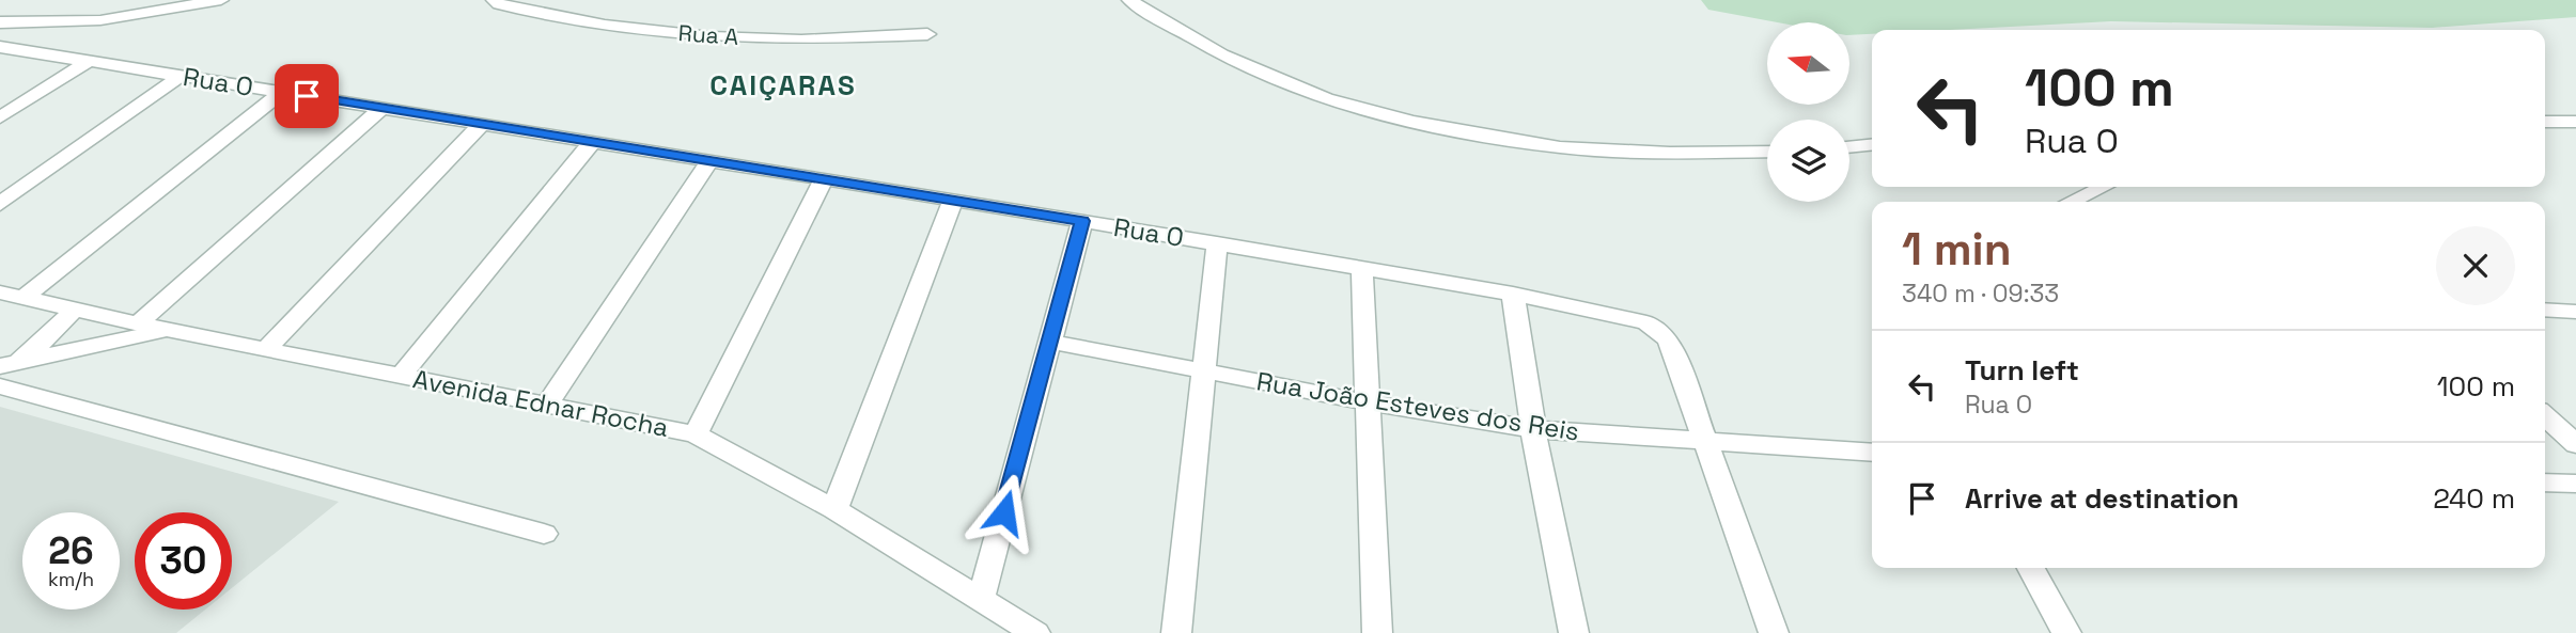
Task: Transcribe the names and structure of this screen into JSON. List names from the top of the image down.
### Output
{
  "streets": {
    "street": [
      "Rua A",
      "Rua O",
      "Avenida Ednar Rocha",
      "Rua João Esteves dos Reis"
    ]
  },
  "crossings": [
    ["Rua O", "Rua João Esteves dos Reis"]
  ],
  "districts": ["CAIÇARAS"],
  "north": "left",
  "page": {
    "turn": ["100 m", "Rua O"],
    "heading": ["1 min", "340 m · 09:33"],
    "list": [
      {
        "name": "Turn left",
        "note": "Rua O",
        "value": "100 m"
      },
      {
        "name": "Arrive at destination",
        "value": "240 m"
      }
    ],
    "speed": "26 km/h",
    "limit": "30"
  }
}
